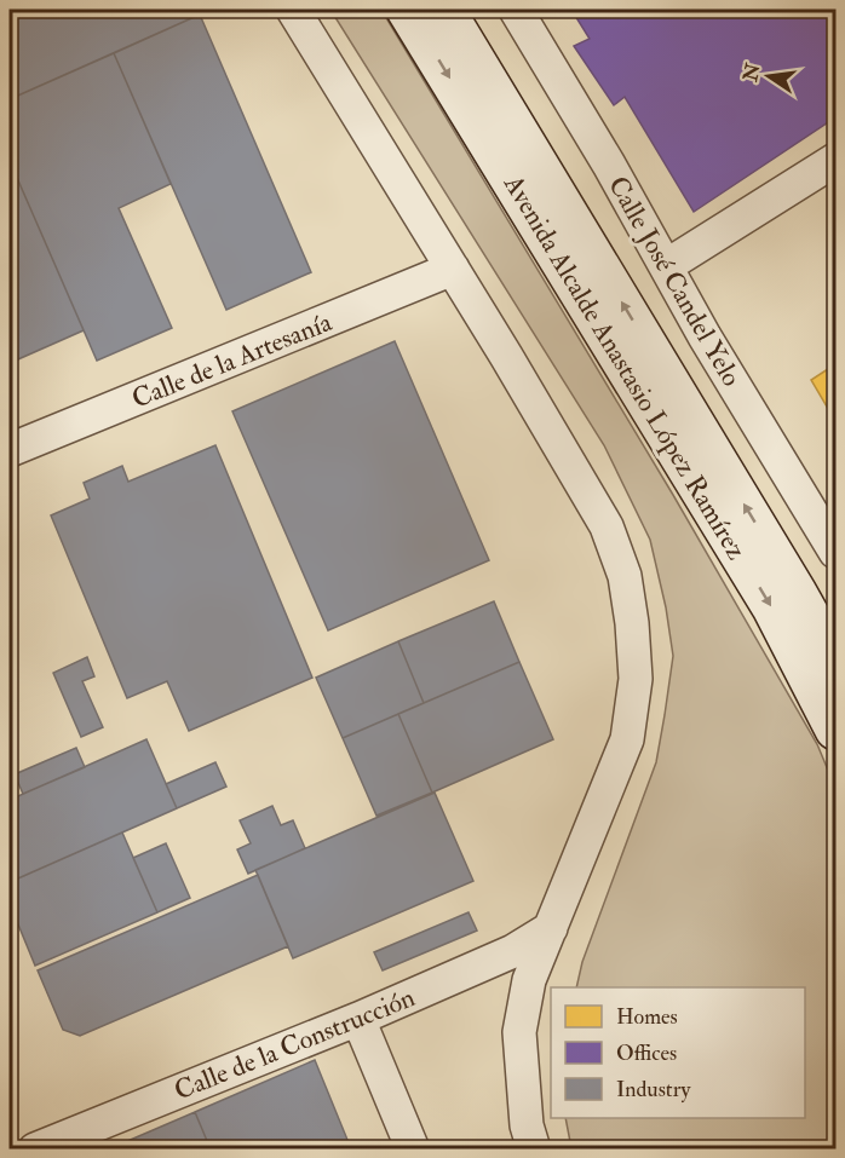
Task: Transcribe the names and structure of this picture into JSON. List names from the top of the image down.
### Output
{
  "streets": {
    "street": [
      "Calle José Candel Yelo",
      "Calle de la Artesanía",
      "Avenida Alcalde Anastasio López Ramírez",
      "Calle de la Construcción"
    ]
  },
  "legend": ["Homes", "Offices", "Industry"],
  "north": "left"
}
